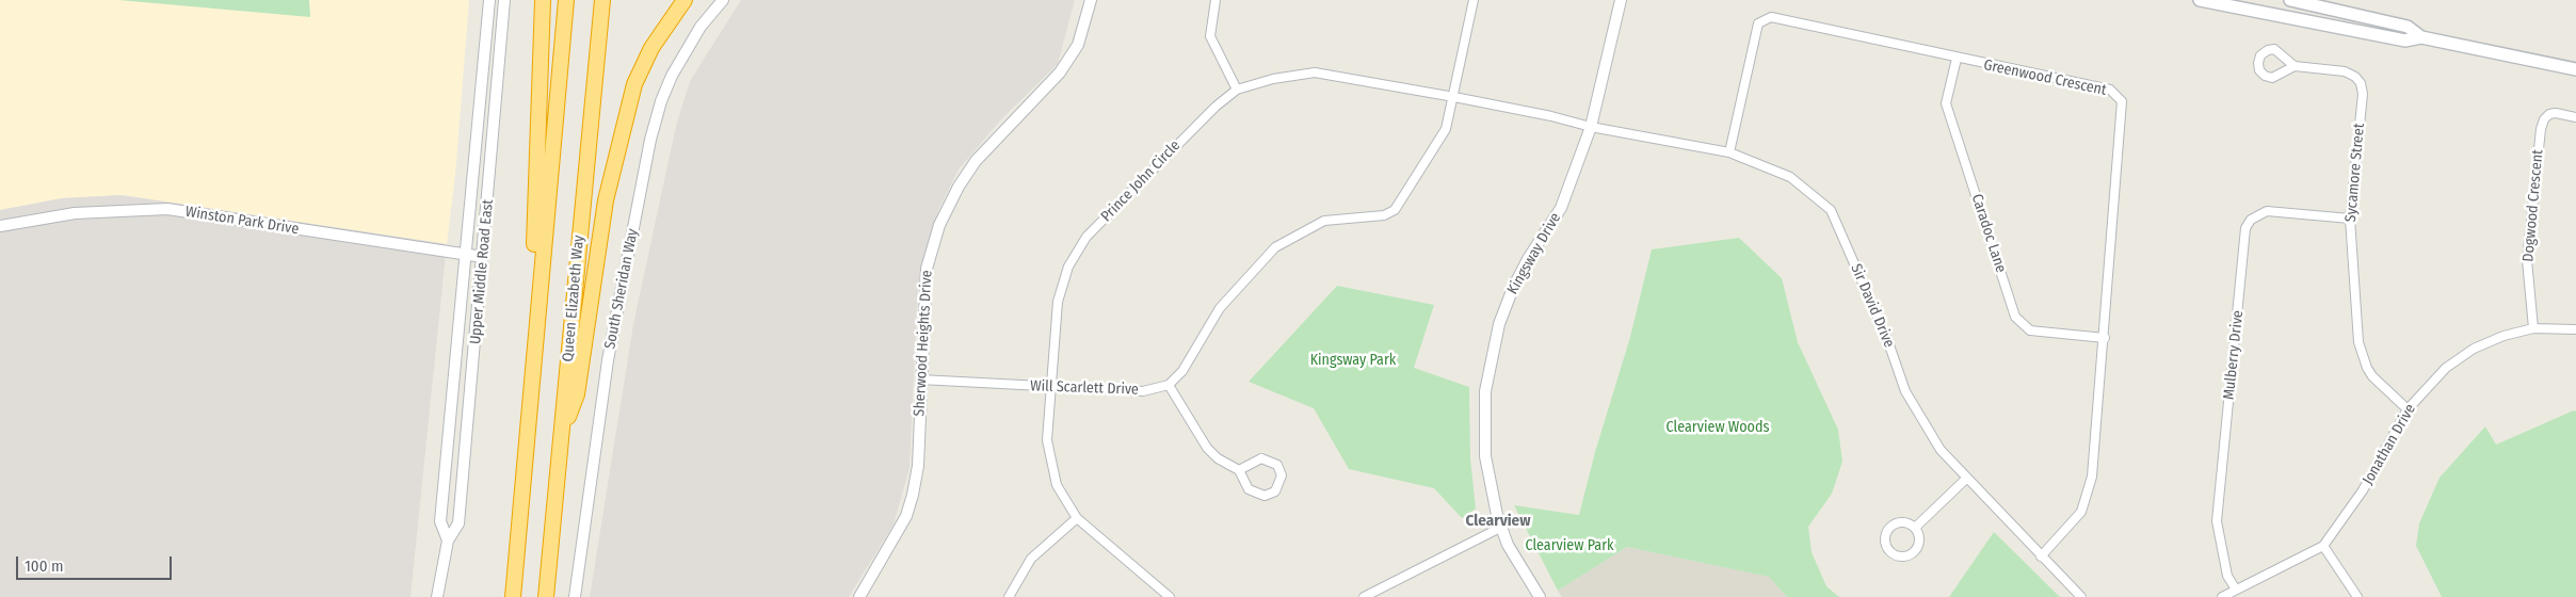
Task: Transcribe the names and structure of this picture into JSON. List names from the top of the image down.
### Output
{
  "streets": {
    "highway": ["Queen Elizabeth Way"],
    "street": [
      "Greenwood Crescent",
      "Sycamore Street",
      "Prince John Circle",
      "Dogwood Crescent",
      "Winston Park Drive",
      "Caradoc Lane",
      "Kingsway Drive",
      "Upper Middle Road East",
      "South Sheridan Way",
      "Sir David Drive",
      "Sherwood Heights Drive",
      "Mulberry Drive",
      "Will Scarlett Drive",
      "Jonathan Drive"
    ]
  },
  "crossings": [
    ["Greenwood Crescent", "Caradoc Lane"],
    ["Greenwood Crescent", "Sir David Drive"],
    ["Sycamore Street", "Mulberry Drive"],
    ["Sycamore Street", "Jonathan Drive"],
    ["Prince John Circle", "Kingsway Drive"],
    ["Prince John Circle", "Sir David Drive"],
    ["Prince John Circle", "Will Scarlett Drive"],
    ["Dogwood Crescent", "Jonathan Drive"],
    ["Winston Park Drive", "Upper Middle Road East"],
    ["Kingsway Drive", "Sir David Drive"],
    ["Sherwood Heights Drive", "Will Scarlett Drive"],
    ["Mulberry Drive", "Jonathan Drive"]
  ],
  "districts": ["Clearview"],
  "parks": ["Kingsway Park", "Clearview Woods", "Clearview Park"],
  "scale_bar": "100 m"
}
